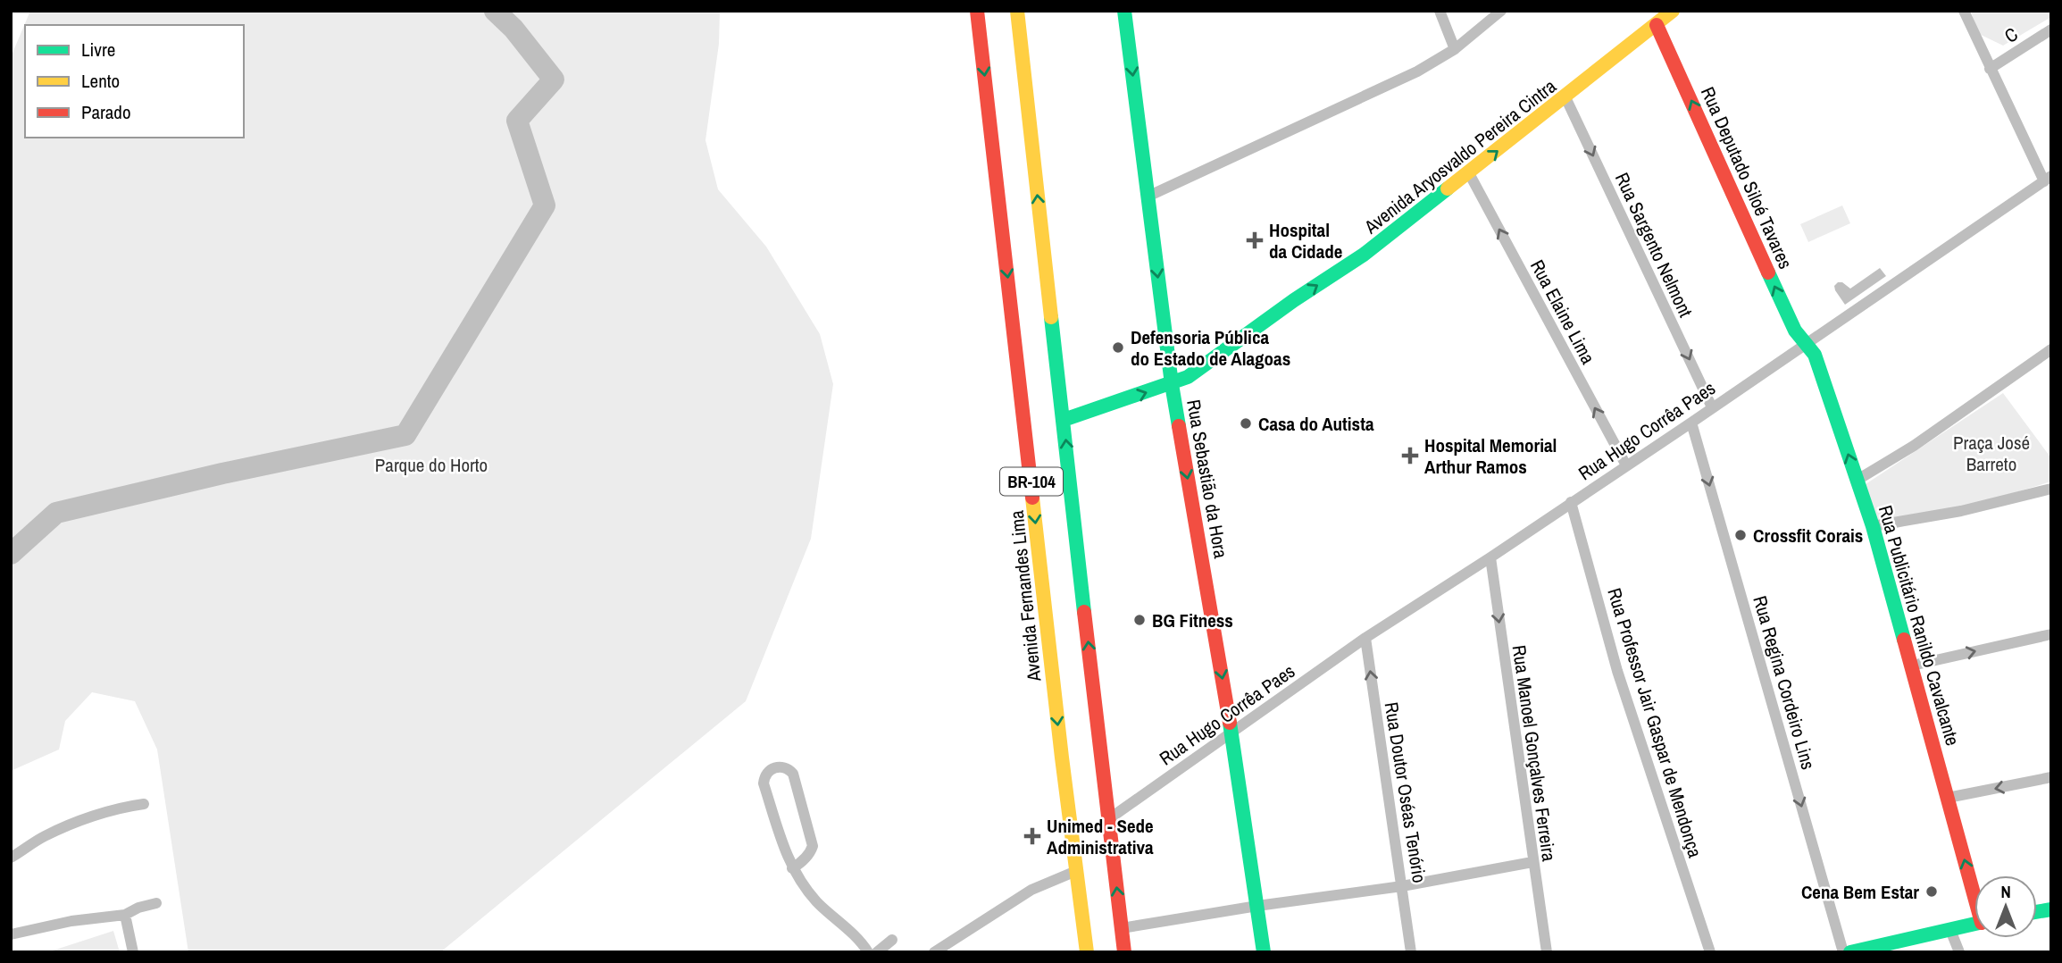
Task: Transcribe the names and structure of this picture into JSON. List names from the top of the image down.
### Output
{
  "streets": {
    "main road": [
      "Avenida Aryosvaldo Pereira Cintra",
      "Rua Deputado Siloé Tavares",
      "Rua Sebastião da Hora",
      "BR-104",
      "Avenida Fernandes Lima",
      "Rua Publicitário Ranildo Cavalcante"
    ],
    "street": [
      "C",
      "Rua Sargento Nelmont",
      "Rua Elaine Lima",
      "Rua Hugo Corrêa Paes",
      "Rua Regina Cordeiro Lins",
      "Rua Professor Jair Gaspar de Mendonça",
      "Rua Manoel Gonçalves Ferreira",
      "Rua Doutor Oséas Tenório"
    ]
  },
  "crossings": [
    ["Avenida Aryosvaldo Pereira Cintra", "Rua Deputado Siloé Tavares"],
    ["Avenida Aryosvaldo Pereira Cintra", "Rua Sargento Nelmont"],
    ["Avenida Aryosvaldo Pereira Cintra", "Rua Elaine Lima"],
    ["Avenida Aryosvaldo Pereira Cintra", "Rua Sebastião da Hora"],
    ["Avenida Aryosvaldo Pereira Cintra", "BR-104"],
    ["Rua Deputado Siloé Tavares", "Rua Hugo Corrêa Paes"],
    ["Rua Deputado Siloé Tavares", "Rua Publicitário Ranildo Cavalcante"],
    ["Rua Sargento Nelmont", "Rua Hugo Corrêa Paes"],
    ["Rua Elaine Lima", "Rua Hugo Corrêa Paes"],
    ["Rua Hugo Corrêa Paes", "Rua Sebastião da Hora"],
    ["Rua Hugo Corrêa Paes", "BR-104"],
    ["Rua Hugo Corrêa Paes", "Rua Publicitário Ranildo Cavalcante"],
    ["Rua Hugo Corrêa Paes", "Rua Regina Cordeiro Lins"],
    ["Rua Hugo Corrêa Paes", "Rua Professor Jair Gaspar de Mendonça"],
    ["Rua Hugo Corrêa Paes", "Rua Manoel Gonçalves Ferreira"],
    ["Rua Hugo Corrêa Paes", "Rua Doutor Oséas Tenório"]
  ],
  "one_way": [
    "Avenida Aryosvaldo Pereira Cintra",
    "Rua Deputado Siloé Tavares",
    "Rua Sargento Nelmont",
    "Rua Elaine Lima",
    "Rua Publicitário Ranildo Cavalcante",
    "Rua Regina Cordeiro Lins",
    "Rua Manoel Gonçalves Ferreira",
    "Rua Doutor Oséas Tenório"
  ],
  "parks": ["Praça José Barreto", "Parque do Horto"],
  "places": {
    "health": ["Hospital da Cidade", "Hospital Memorial Arthur Ramos", "Unimed - Sede Administrativa"],
    "other": [
      "Defensoria Pública do Estado de Alagoas",
      "Casa do Autista",
      "Crossfit Corais",
      "BG Fitness",
      "Cena Bem Estar"
    ]
  },
  "legend": ["Livre", "Lento", "Parado"],
  "north": "top"
}
